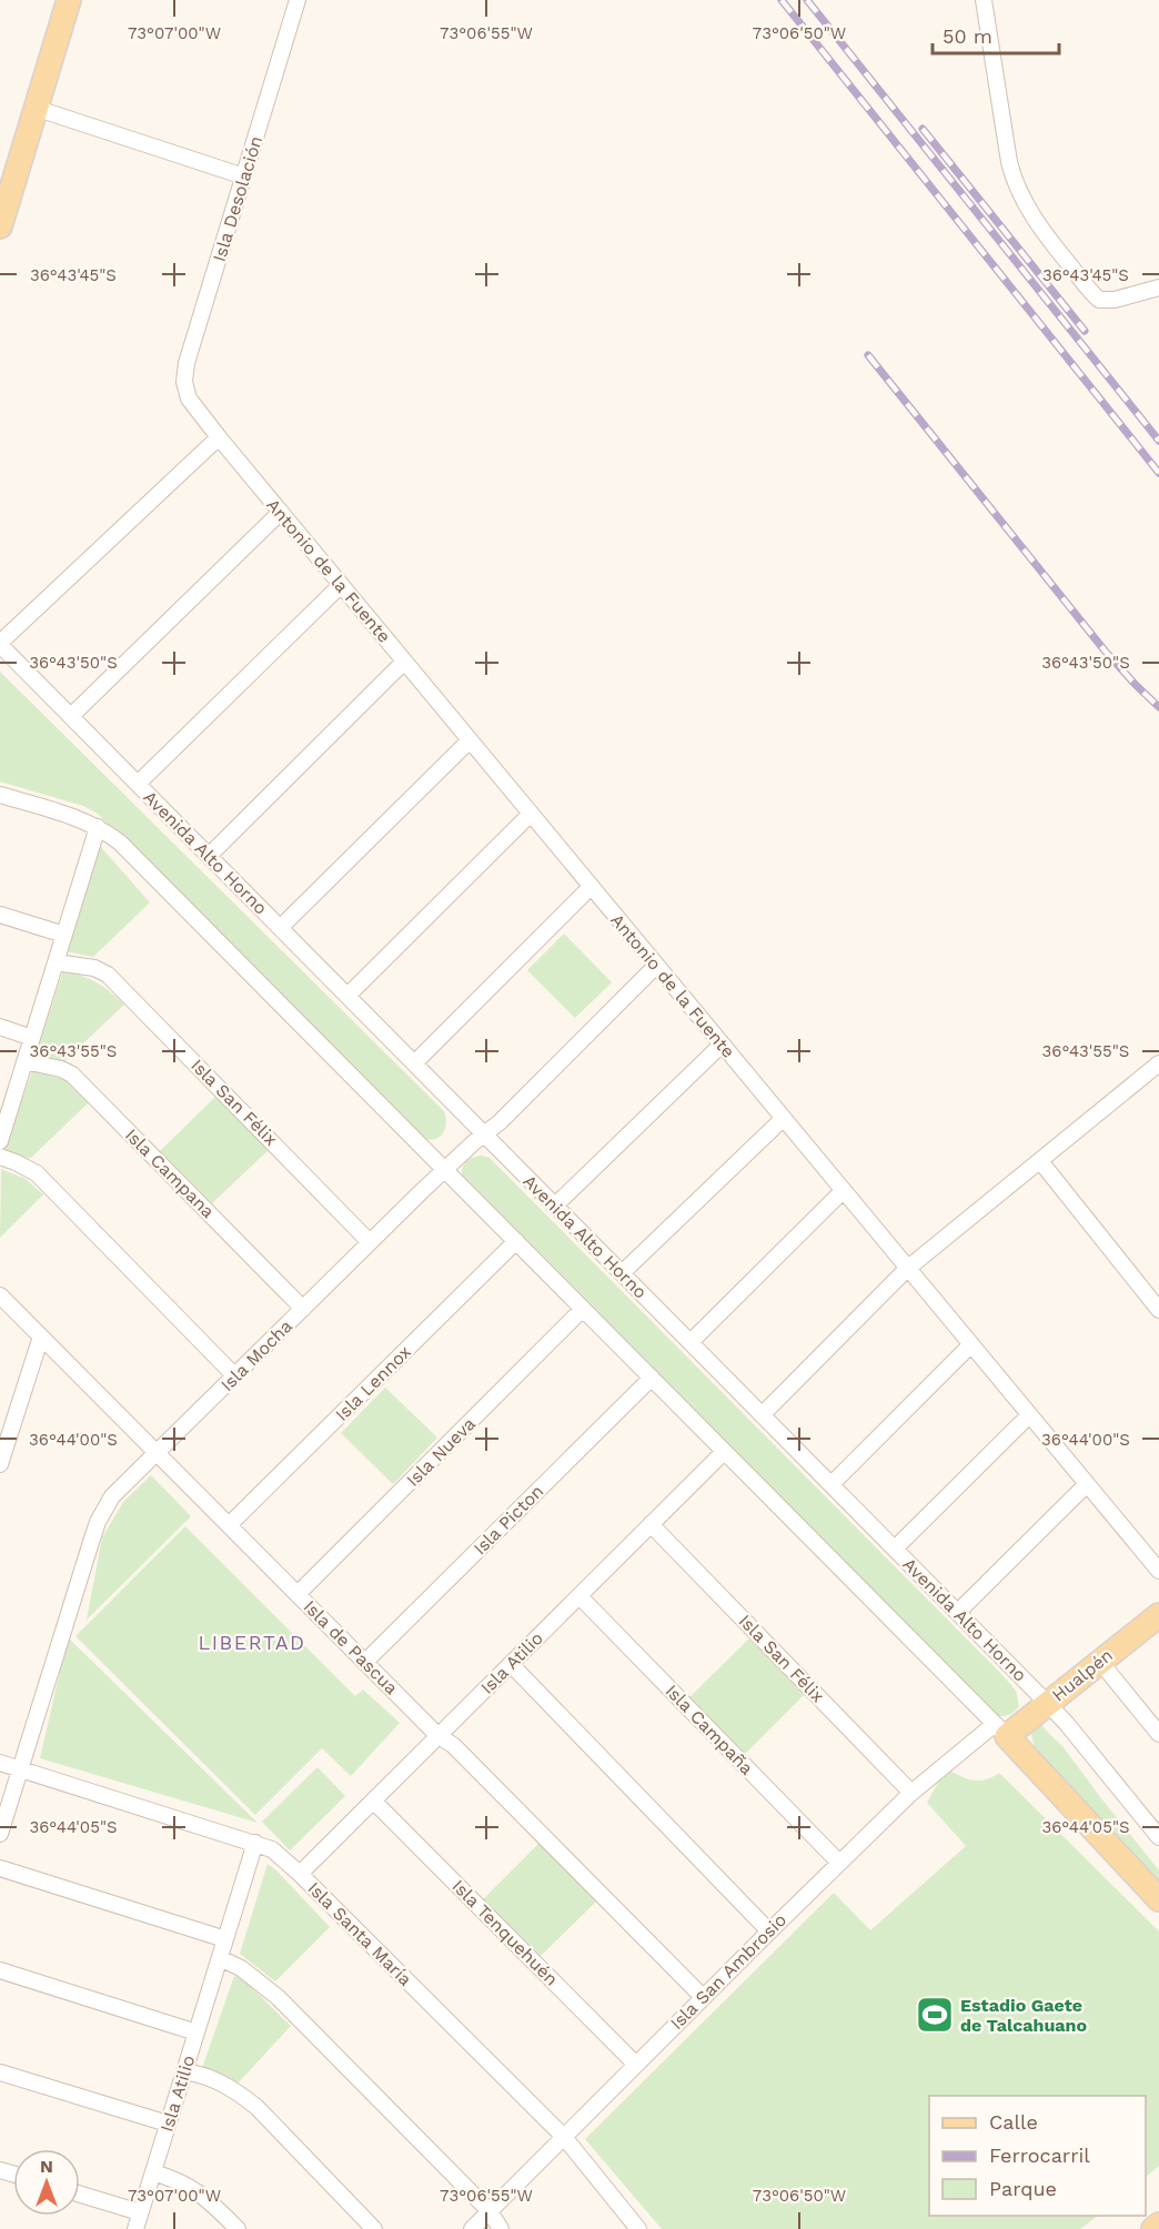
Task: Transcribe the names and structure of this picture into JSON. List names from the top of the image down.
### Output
{
  "streets": {
    "main road": ["Hualpén"],
    "street": [
      "Isla Desolación",
      "Antonio de la Fuente",
      "Avenida Alto Horno",
      "Isla San Félix",
      "Isla Campana",
      "Isla Mocha",
      "Isla Lennox",
      "Isla Nueva",
      "Isla Picton",
      "Isla de Pascua",
      "Isla Atilio",
      "Isla Campaña",
      "Isla Tenquehuén",
      "Isla Santa María",
      "Isla San Ambrosio"
    ]
  },
  "crossings": [
    ["Isla Desolación", "Antonio de la Fuente"],
    ["Antonio de la Fuente", "Isla Mocha"],
    ["Avenida Alto Horno", "Isla Mocha"],
    ["Avenida Alto Horno", "Hualpén"],
    ["Isla San Félix", "Isla Mocha"],
    ["Isla San Félix", "Isla Atilio"],
    ["Isla San Félix", "Isla San Ambrosio"],
    ["Isla Campana", "Isla Mocha"],
    ["Isla Mocha", "Isla de Pascua"],
    ["Isla Mocha", "Isla Santa María"],
    ["Isla Lennox", "Isla de Pascua"],
    ["Isla Nueva", "Isla de Pascua"],
    ["Isla Picton", "Isla de Pascua"],
    ["Isla de Pascua", "Isla Atilio"],
    ["Isla de Pascua", "Isla San Ambrosio"],
    ["Isla Atilio", "Isla Campaña"],
    ["Isla Atilio", "Isla Tenquehuén"],
    ["Isla Atilio", "Isla Santa María"],
    ["Hualpén", "Isla San Ambrosio"],
    ["Isla Campaña", "Isla San Ambrosio"],
    ["Isla Tenquehuén", "Isla San Ambrosio"],
    ["Isla Santa María", "Isla San Ambrosio"]
  ],
  "districts": ["LIBERTAD"],
  "places": {
    "sports": ["Estadio Gaete de Talcahuano"]
  },
  "legend": ["Calle", "Ferrocarril", "Parque"],
  "scale_bar": "50 m",
  "north": "top",
  "coordinates": [
    "73°07'00\"W",
    "73°06'55\"W",
    "73°06'50\"W",
    "36°43'45\"S",
    "36°43'50\"S",
    "36°43'55\"S",
    "36°44'00\"S",
    "36°44'05\"S"
  ]
}
